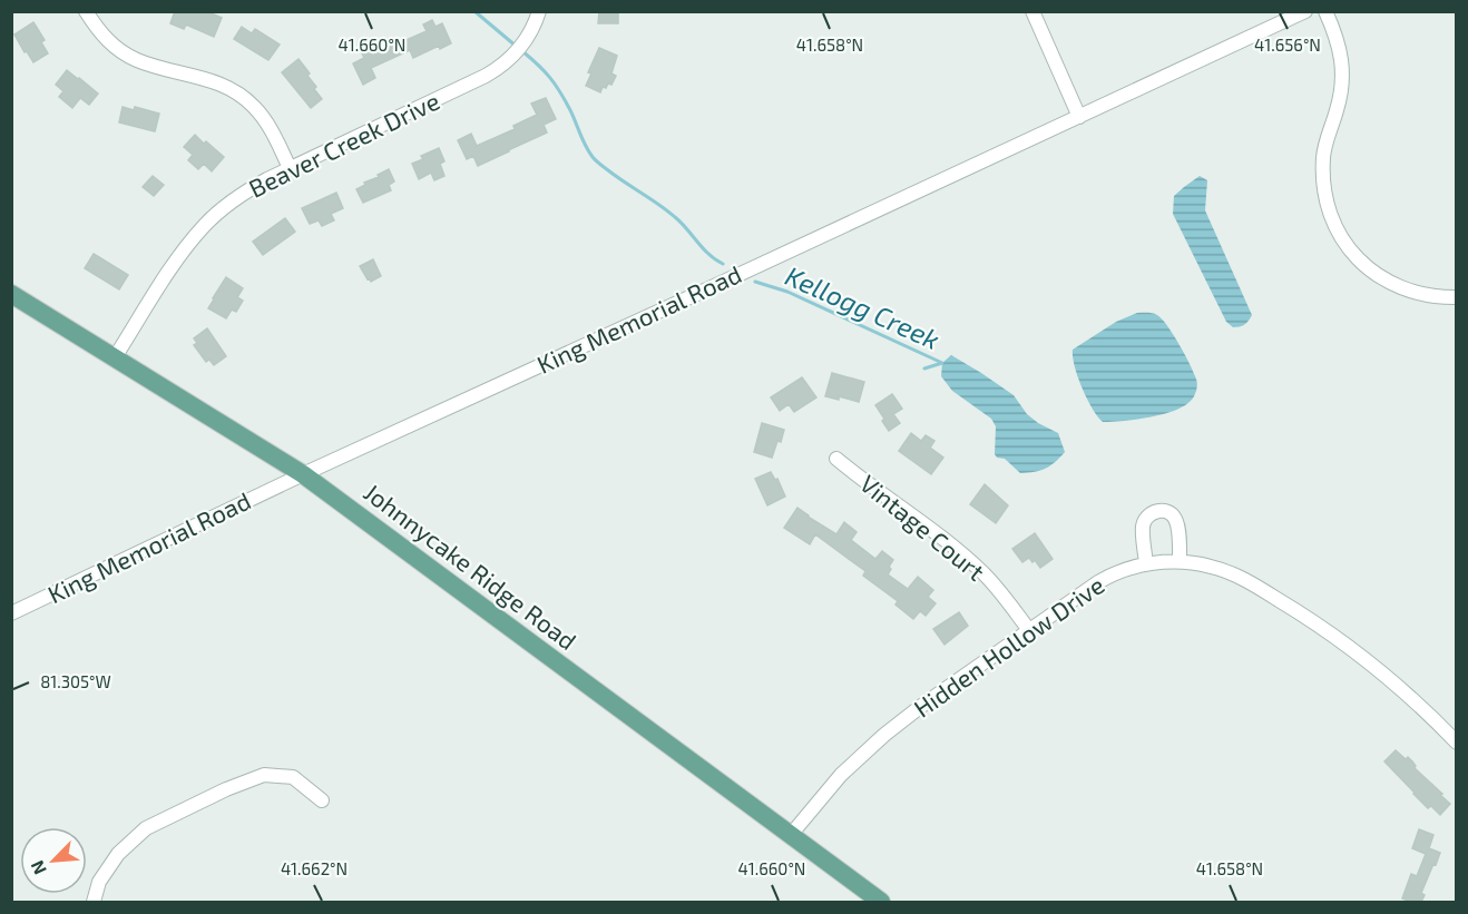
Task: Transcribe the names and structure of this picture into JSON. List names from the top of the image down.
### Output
{
  "streets": {
    "main road": ["Johnnycake Ridge Road"],
    "street": [
      "Beaver Creek Drive",
      "King Memorial Road",
      "Vintage Court",
      "Hidden Hollow Drive"
    ]
  },
  "crossings": [
    ["Beaver Creek Drive", "Johnnycake Ridge Road"],
    ["King Memorial Road", "Johnnycake Ridge Road"],
    ["Vintage Court", "Hidden Hollow Drive"],
    ["Johnnycake Ridge Road", "Hidden Hollow Drive"]
  ],
  "water": ["Kellogg Creek"],
  "north": "bottom left",
  "coordinates": [
    "41.660°N",
    "41.658°N",
    "41.656°N",
    "81.305°W",
    "41.662°N"
  ]
}
